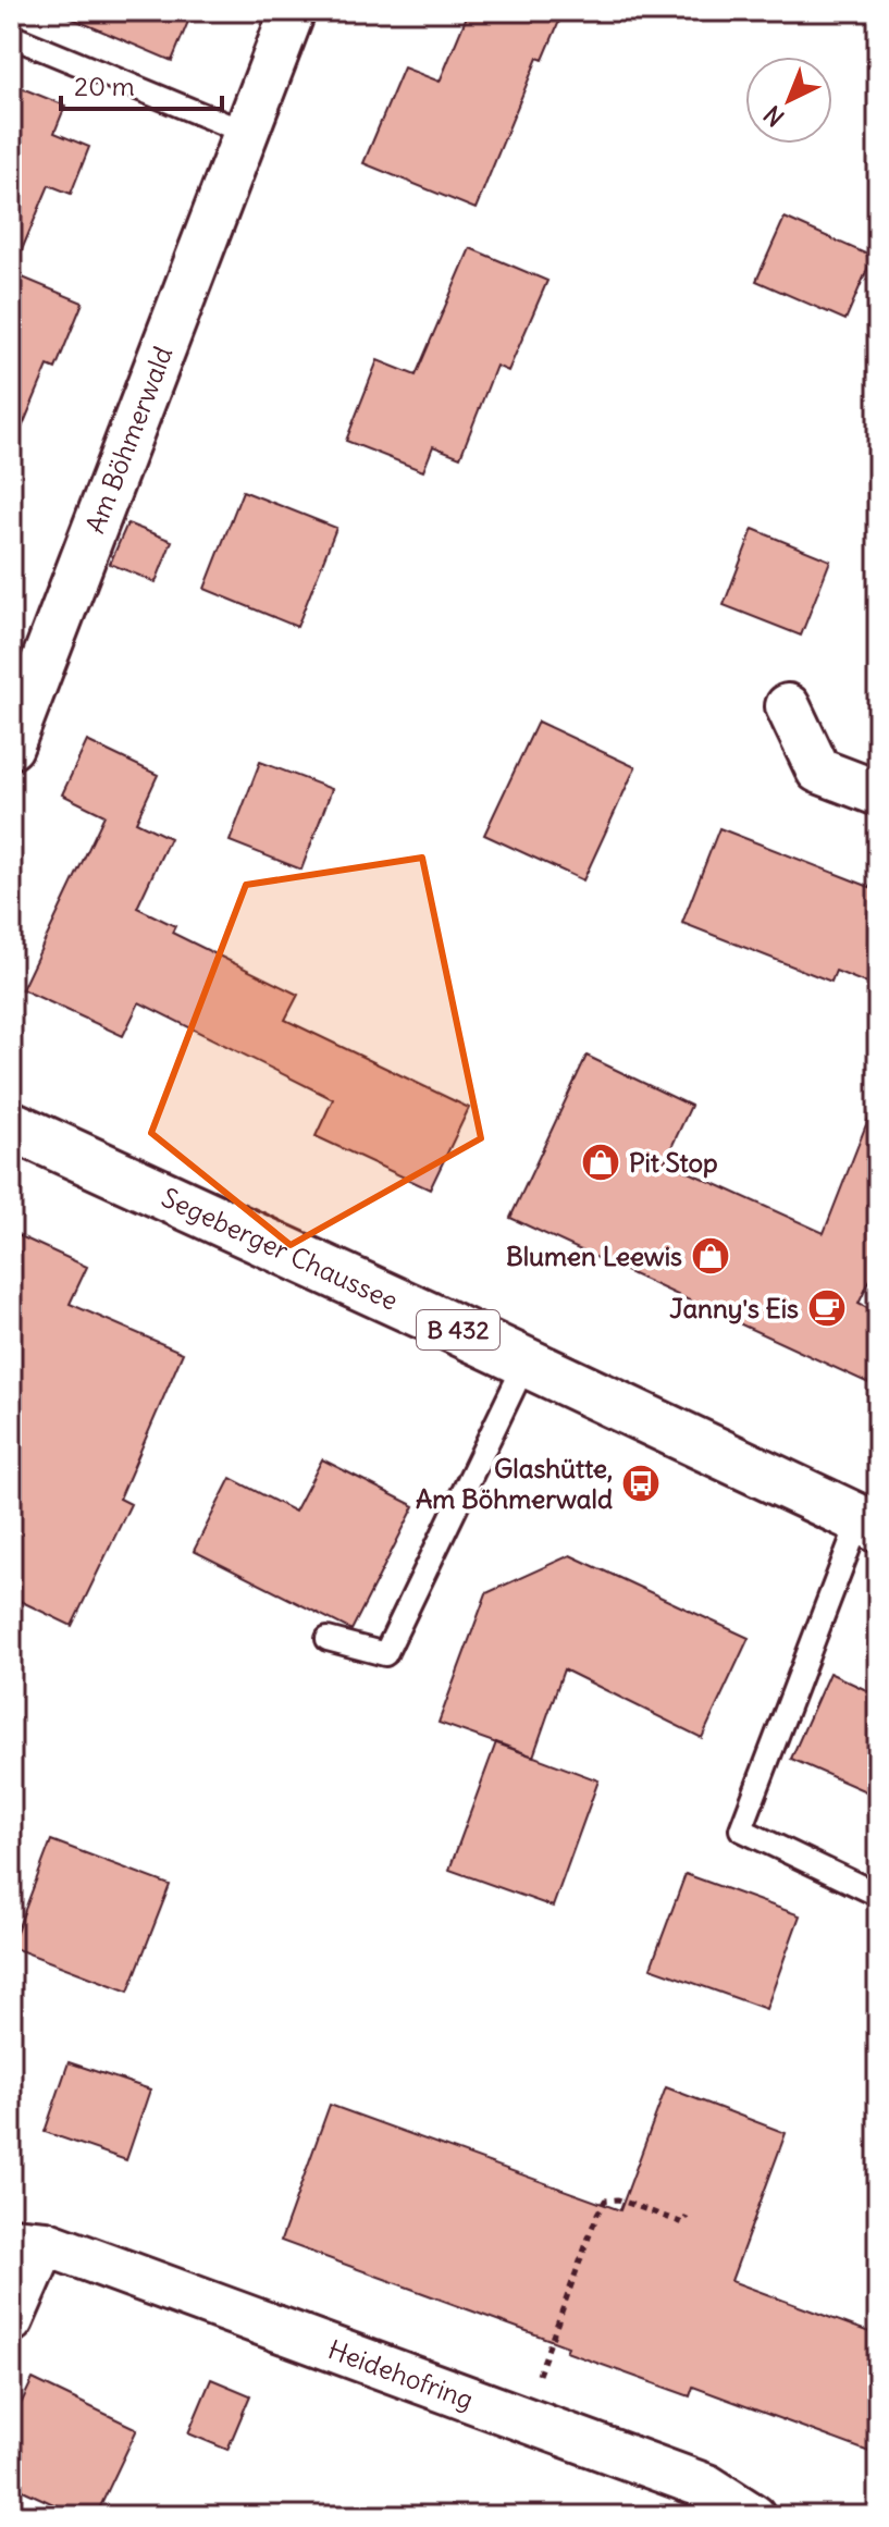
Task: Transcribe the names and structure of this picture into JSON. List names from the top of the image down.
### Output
{
  "streets": {
    "main road": ["Segeberger Chaussee", "B 432"],
    "street": ["Am Böhmerwald", "Heidehofring"]
  },
  "places": {
    "shop": ["Pit Stop", "Blumen Leewis"],
    "cafe": ["Janny's Eis"],
    "bus stop": ["Glashütte, Am Böhmerwald"]
  },
  "scale_bar": "20 m",
  "north": "bottom left"
}
